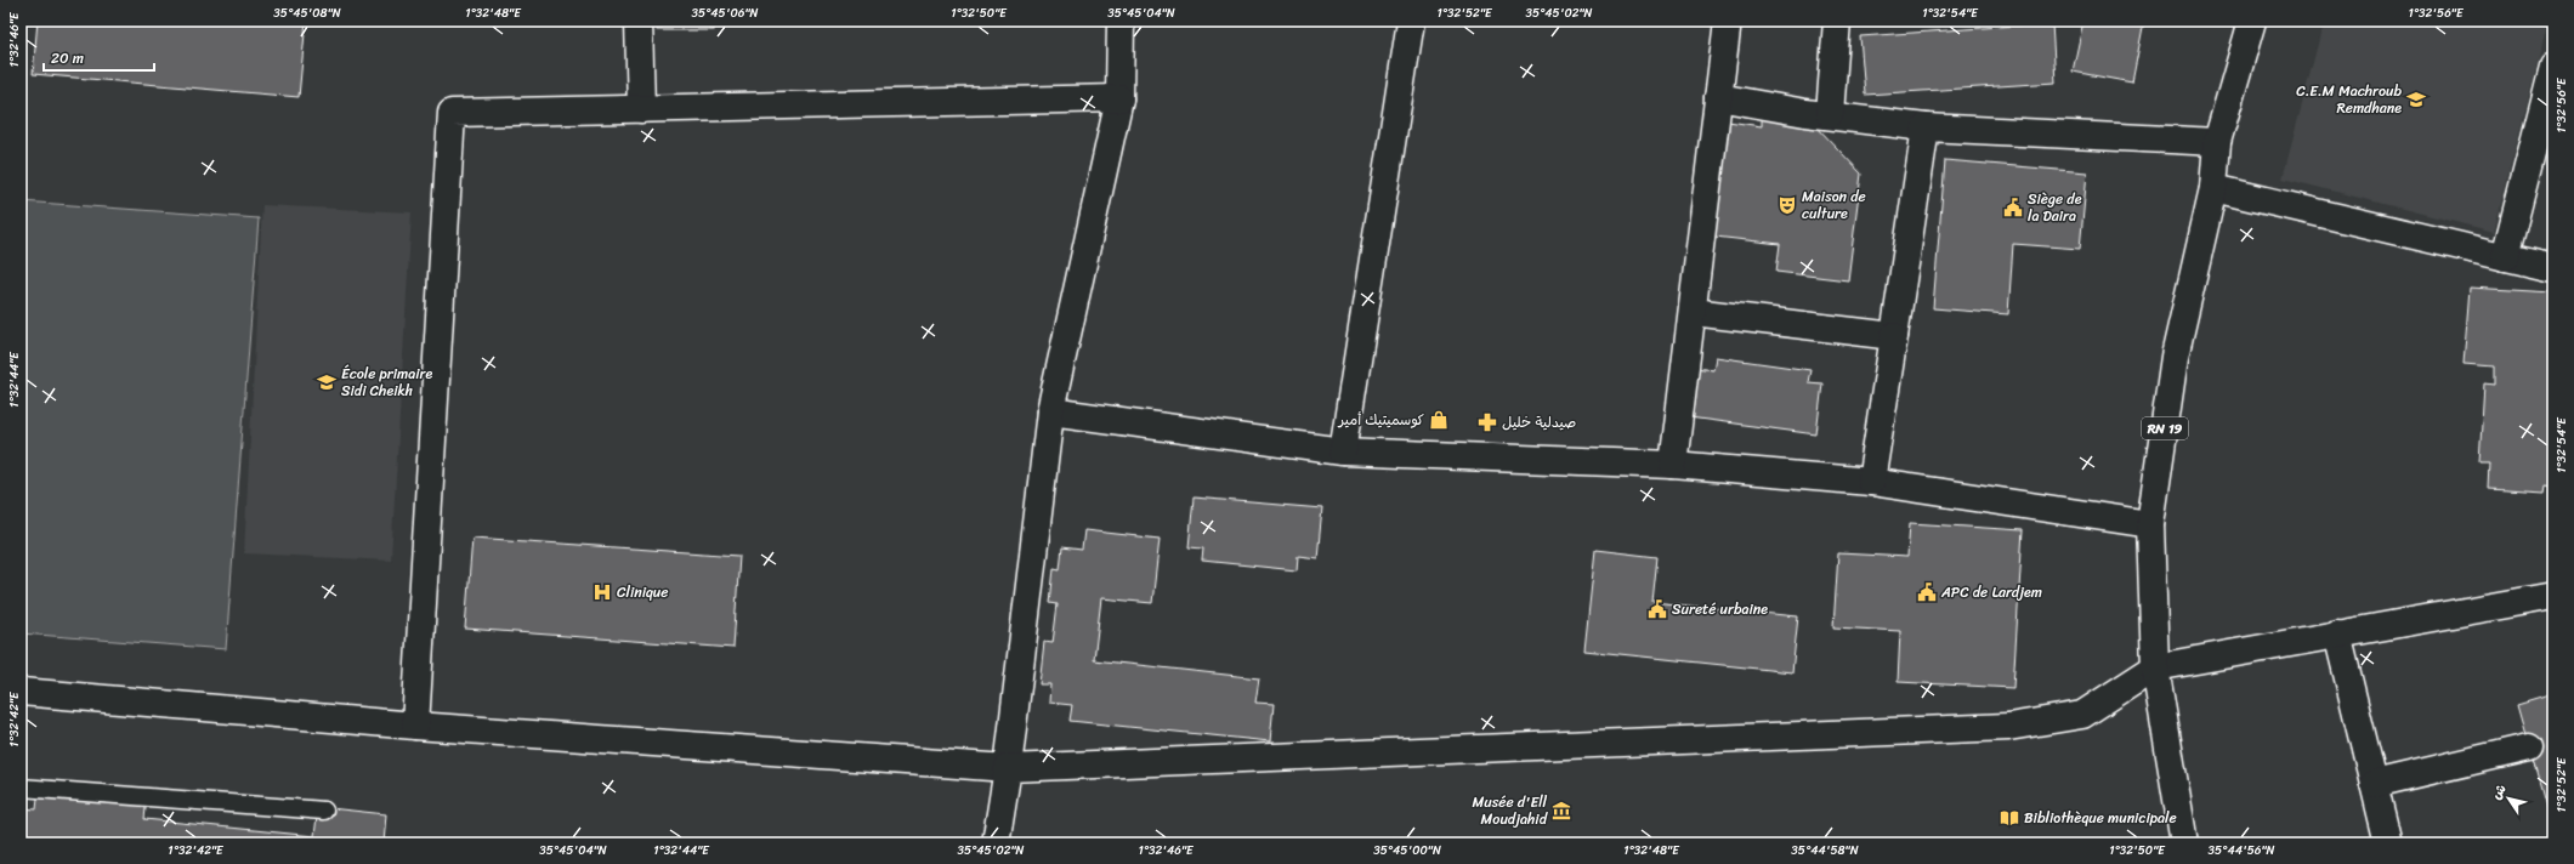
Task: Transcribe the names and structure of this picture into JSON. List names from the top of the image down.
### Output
{
  "streets": {
    "street": ["RN 19"]
  },
  "places": {
    "school or university": ["C.E.M Machroub Remdhane", "École primaire Sidi Cheikh"],
    "theatre": ["Maison de culture"],
    "public building": ["Siège de la Daira", "APC de Lardjem", "Sureté urbaine"],
    "shop": ["كوسميتيك أمير"],
    "pharmacy": ["صيدلية خليل"],
    "hospital": ["Clinique"],
    "museum": ["Musée d'Ell Moudjahid"],
    "library": ["Bibliothèque municipale"]
  },
  "scale_bar": "20 m",
  "north": "top left",
  "coordinates": [
    "35°45'08\"N",
    "1°32'48\"E",
    "35°45'06\"N",
    "1°32'50\"E",
    "35°45'04\"N",
    "1°32'52\"E",
    "35°45'02\"N",
    "1°32'54\"E",
    "1°32'56\"E",
    "1°32'46\"E",
    "1°32'44\"E",
    "1°32'42\"E",
    "35°45'00\"N",
    "35°44'58\"N",
    "35°44'56\"N"
  ]
}
